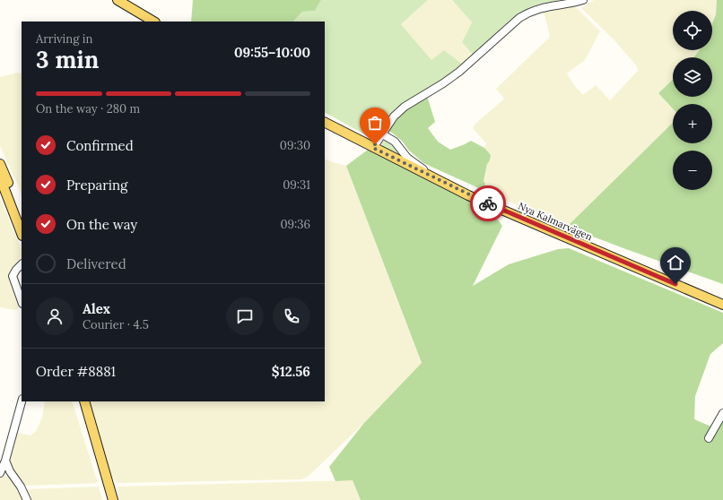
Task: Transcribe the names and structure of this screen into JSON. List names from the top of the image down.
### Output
{
  "streets": {
    "main road": ["Nya Kalmarvägen"]
  },
  "page": {
    "map_buttons": ["+", "−"],
    "heading": ["3 min", "Arriving in", "09:55–10:00"],
    "panel": [
      "Alex",
      "Courier · 4.5",
      "Order #8881",
      "$12.56"
    ],
    "bar": "On the way · 280 m",
    "list": [
      ["Confirmed", "09:30"],
      ["Preparing", "09:31"],
      ["On the way", "09:36"],
      "Delivered"
    ]
  }
}
